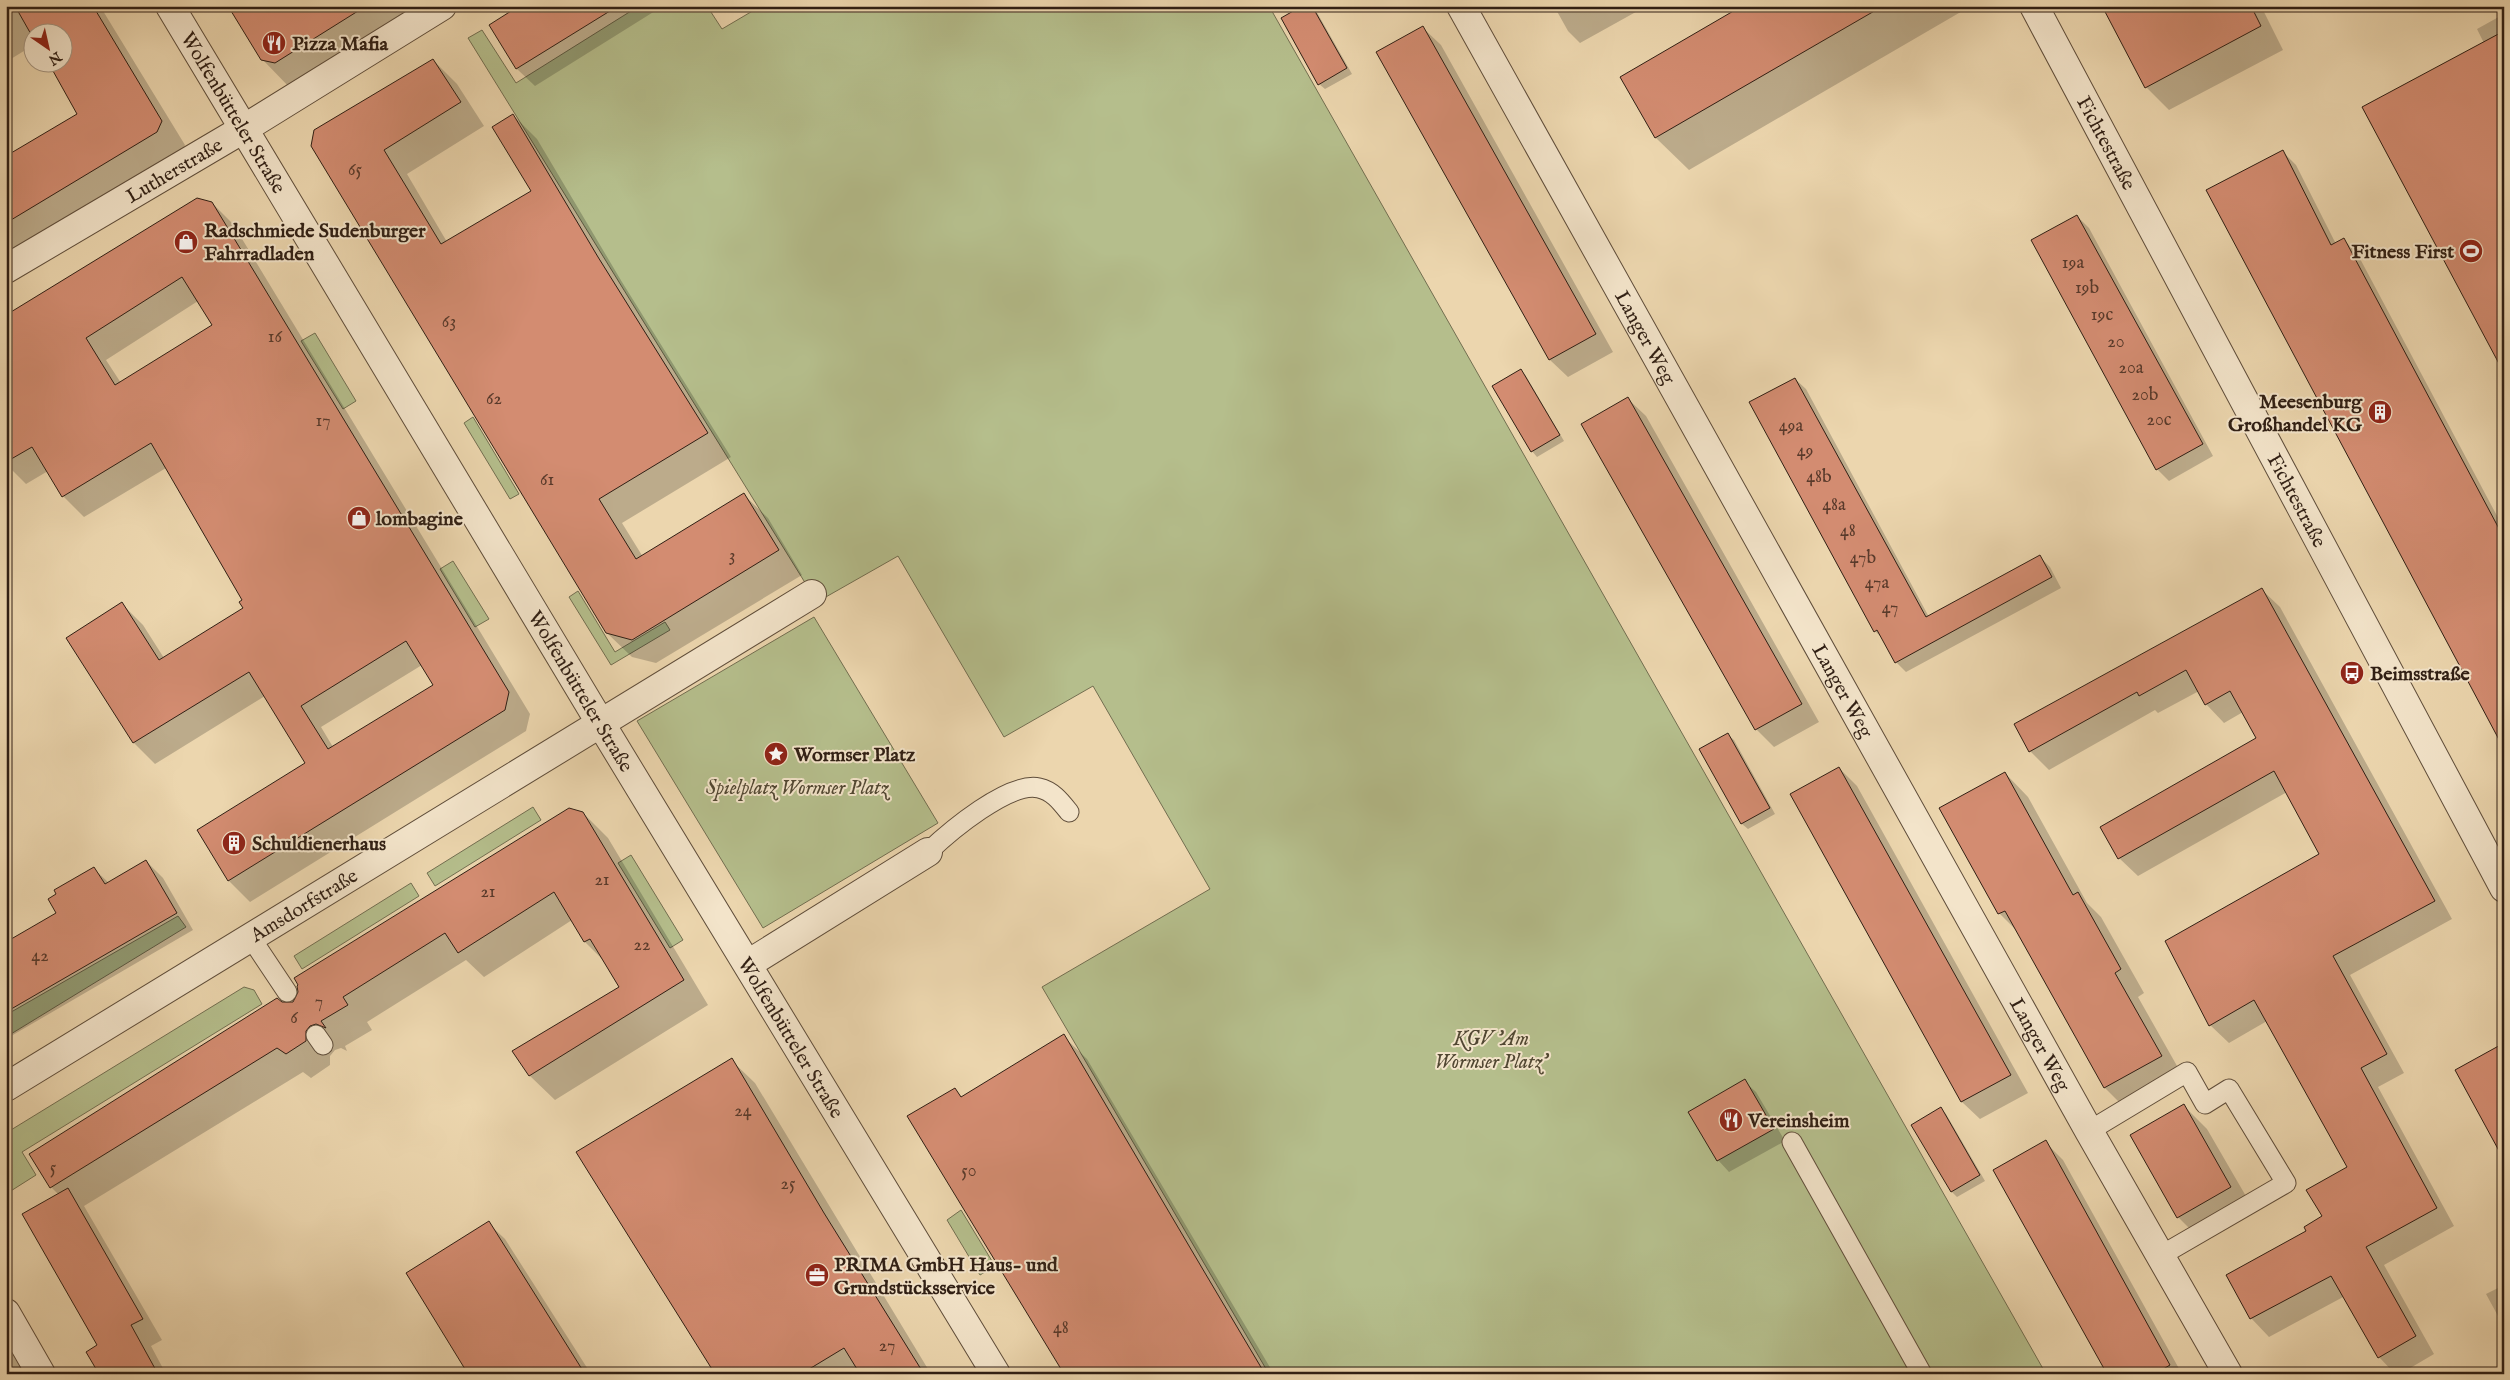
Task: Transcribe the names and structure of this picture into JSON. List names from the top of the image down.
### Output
{
  "streets": {
    "street": [
      "Wolfenbütteler Straße",
      "Fichtestraße",
      "Lutherstraße",
      "Langer Weg",
      "Amsdorfstraße"
    ]
  },
  "crossings": [
    ["Wolfenbütteler Straße", "Lutherstraße"],
    ["Wolfenbütteler Straße", "Amsdorfstraße"]
  ],
  "parks": ["Spielplatz Wormser Platz", "KGV 'Am Wormser Platz'"],
  "places": {
    "restaurant": ["Pizza Mafia", "Vereinsheim"],
    "shop": ["Radschmiede Sudenburger Fahrradladen", "lombagine"],
    "sports": ["Fitness First"],
    "building": ["Meesenburg Großhandel KG", "Schuldienerhaus"],
    "bus stop": ["Beimsstraße"],
    "place": ["Wormser Platz"],
    "office": ["PRIMA GmbH Haus- und Grundstücksservice"]
  },
  "house_numbers": [
    "65",
    "19a",
    "19b",
    "19c",
    "63",
    "16",
    "20",
    "20a",
    "20b",
    "62",
    "20c",
    "17",
    "49a",
    "49",
    "48b",
    "61",
    "48a",
    "48",
    "3",
    "47b",
    "47a",
    "47",
    "21",
    "21",
    "22",
    "42",
    "7",
    "6",
    "24",
    "5",
    "50",
    "25",
    "48",
    "27"
  ],
  "north": "bottom right"
}
